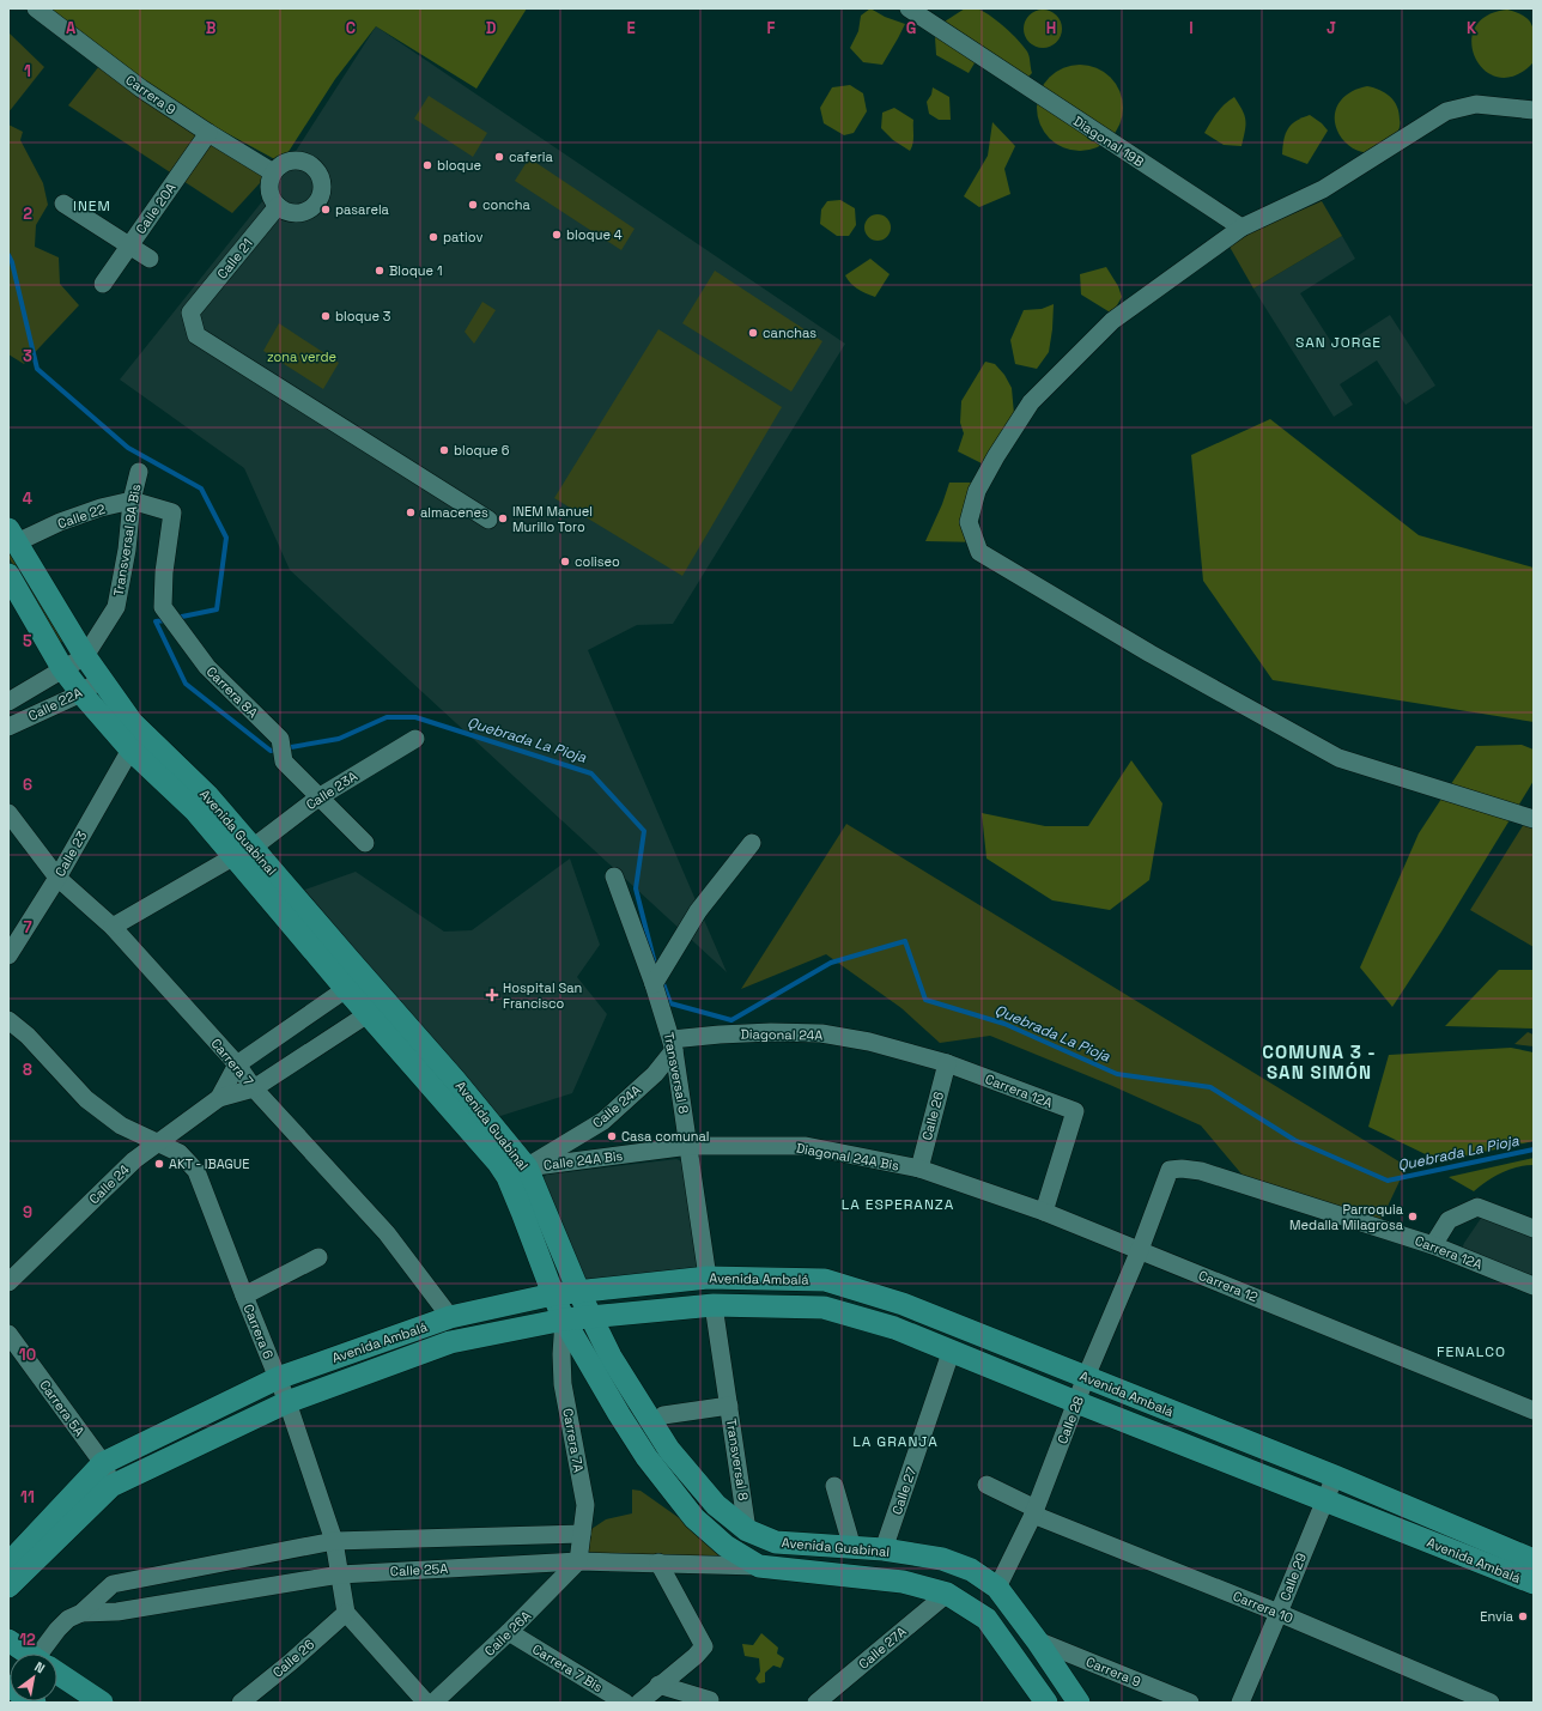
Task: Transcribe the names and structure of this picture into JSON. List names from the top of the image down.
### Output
{
  "streets": {
    "main road": ["Avenida Guabinal", "Avenida Ambalá"],
    "street": [
      "Carrera 9",
      "Diagonal 19B",
      "Calle 20A",
      "Calle 21",
      "Calle 22",
      "Transversal 8A Bis",
      "Carrera 8A",
      "Calle 22A",
      "Calle 23A",
      "Calle 23",
      "Diagonal 24A",
      "Carrera 7",
      "Transversal 8",
      "Carrera 12A",
      "Calle 24A",
      "Calle 26",
      "Diagonal 24A Bis",
      "Calle 24A Bis",
      "Calle 24",
      "Carrera 12",
      "Carrera 6",
      "Carrera 5A",
      "Calle 28",
      "Carrera 7A",
      "Calle 27",
      "Calle 25A",
      "Calle 29",
      "Carrera 10",
      "Calle 26A",
      "Calle 27A",
      "Carrera 7 Bis"
    ]
  },
  "crossings": [
    ["Carrera 9", "Calle 20A"],
    ["Carrera 9", "Calle 21"],
    ["Carrera 9", "Avenida Guabinal"],
    ["Calle 22", "Transversal 8A Bis"],
    ["Calle 22", "Carrera 8A"],
    ["Calle 22", "Avenida Guabinal"],
    ["Transversal 8A Bis", "Calle 22A"],
    ["Transversal 8A Bis", "Avenida Guabinal"],
    ["Carrera 8A", "Calle 23A"],
    ["Calle 22A", "Avenida Guabinal"],
    ["Calle 23A", "Avenida Guabinal"],
    ["Calle 23A", "Carrera 7"],
    ["Avenida Guabinal", "Calle 23"],
    ["Avenida Guabinal", "Transversal 8"],
    ["Avenida Guabinal", "Calle 24A"],
    ["Avenida Guabinal", "Calle 24A Bis"],
    ["Avenida Guabinal", "Calle 24"],
    ["Avenida Guabinal", "Avenida Ambalá"],
    ["Avenida Guabinal", "Calle 28"],
    ["Avenida Guabinal", "Carrera 7A"],
    ["Avenida Guabinal", "Calle 27"],
    ["Avenida Guabinal", "Calle 25A"],
    ["Avenida Guabinal", "Calle 27A"],
    ["Calle 23", "Carrera 7"],
    ["Diagonal 24A", "Transversal 8"],
    ["Diagonal 24A", "Carrera 12A"],
    ["Diagonal 24A", "Calle 24A"],
    ["Diagonal 24A", "Calle 26"],
    ["Carrera 7", "Calle 24"],
    ["Carrera 7", "Avenida Ambalá"],
    ["Transversal 8", "Calle 24A"],
    ["Transversal 8", "Diagonal 24A Bis"],
    ["Transversal 8", "Calle 24A Bis"],
    ["Transversal 8", "Avenida Ambalá"],
    ["Carrera 12A", "Calle 26"],
    ["Carrera 12A", "Carrera 12"],
    ["Carrera 12A", "Calle 28"],
    ["Calle 24A", "Calle 24A Bis"],
    ["Calle 26", "Diagonal 24A Bis"],
    ["Calle 26", "Carrera 12"],
    ["Calle 26", "Carrera 6"],
    ["Diagonal 24A Bis", "Calle 24A Bis"],
    ["Diagonal 24A Bis", "Carrera 12"],
    ["Calle 24", "Carrera 6"],
    ["Avenida Ambalá", "Carrera 6"],
    ["Avenida Ambalá", "Carrera 5A"],
    ["Avenida Ambalá", "Calle 28"],
    ["Avenida Ambalá", "Carrera 7A"],
    ["Avenida Ambalá", "Calle 27"],
    ["Avenida Ambalá", "Calle 29"],
    ["Carrera 12", "Calle 28"],
    ["Carrera 6", "Calle 25A"],
    ["Calle 28", "Carrera 10"],
    ["Carrera 7A", "Calle 25A"],
    ["Carrera 7A", "Calle 26A"],
    ["Calle 25A", "Calle 26A"],
    ["Calle 29", "Carrera 10"],
    ["Calle 26A", "Carrera 7 Bis"]
  ],
  "districts": [
    "INEM",
    "SAN JORGE",
    "COMUNA 3 - SAN SIMÓN",
    "LA ESPERANZA",
    "FENALCO",
    "LA GRANJA"
  ],
  "water": ["Quebrada La Pioja"],
  "parks": ["zona verde"],
  "places": {
    "other": [
      "caferia",
      "bloque",
      "concha",
      "pasarela",
      "bloque 4",
      "patiov",
      "Bloque 1",
      "bloque 3",
      "canchas",
      "bloque 6",
      "almacenes",
      "INEM Manuel Murillo Toro",
      "coliseo",
      "Casa comunal",
      "AKT - IBAGUE",
      "Parroquia Medalla Milagrosa",
      "Envía"
    ],
    "health": ["Hospital San Francisco"]
  },
  "north": "top right",
  "grid": {
    "columns": [
      "A",
      "B",
      "C",
      "D",
      "E",
      "F",
      "G",
      "H",
      "I",
      "J",
      "K"
    ],
    "rows": [
      "1",
      "2",
      "3",
      "4",
      "5",
      "6",
      "7",
      "8",
      "9",
      "10",
      "11",
      "12"
    ]
  }
}
